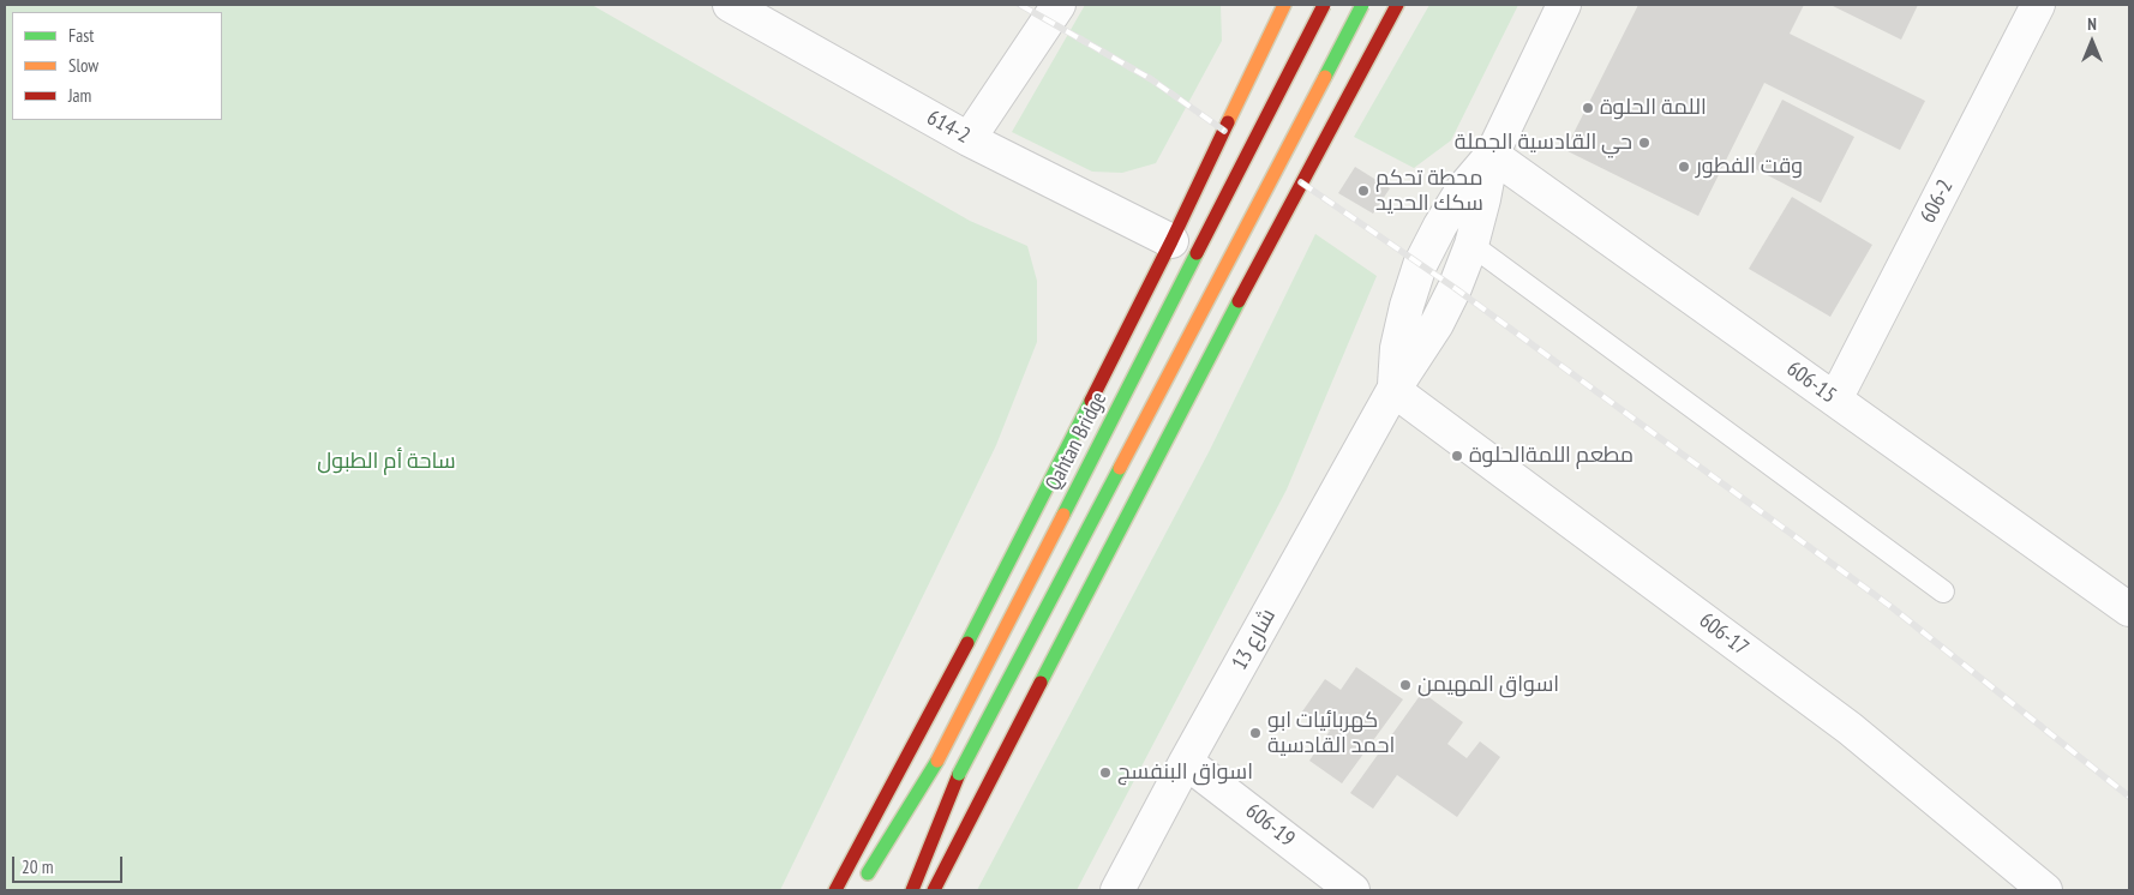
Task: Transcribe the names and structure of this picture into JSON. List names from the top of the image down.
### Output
{
  "streets": {
    "main road": ["Qahtan Bridge"],
    "street": [
      "614-2",
      "606-2",
      "606-15",
      "606-17",
      "شارع 13",
      "606-19"
    ]
  },
  "crossings": [
    ["606-2", "606-15"],
    ["606-15", "شارع 13"],
    ["606-17", "شارع 13"],
    ["شارع 13", "606-19"]
  ],
  "parks": ["ساحة أم الطبول"],
  "places": [
    "اللمة الحلوة",
    "حي القادسية الجملة",
    "وقت الفطور",
    "محطة تحكم سكك الحديد",
    "مطعم اللمةالحلوة",
    "اسواق المهيمن",
    "كهربائيات ابو احمد القادسية",
    "اسواق البنفسج"
  ],
  "legend": ["Fast", "Slow", "Jam"],
  "scale_bar": "20 m",
  "north": "top"
}
